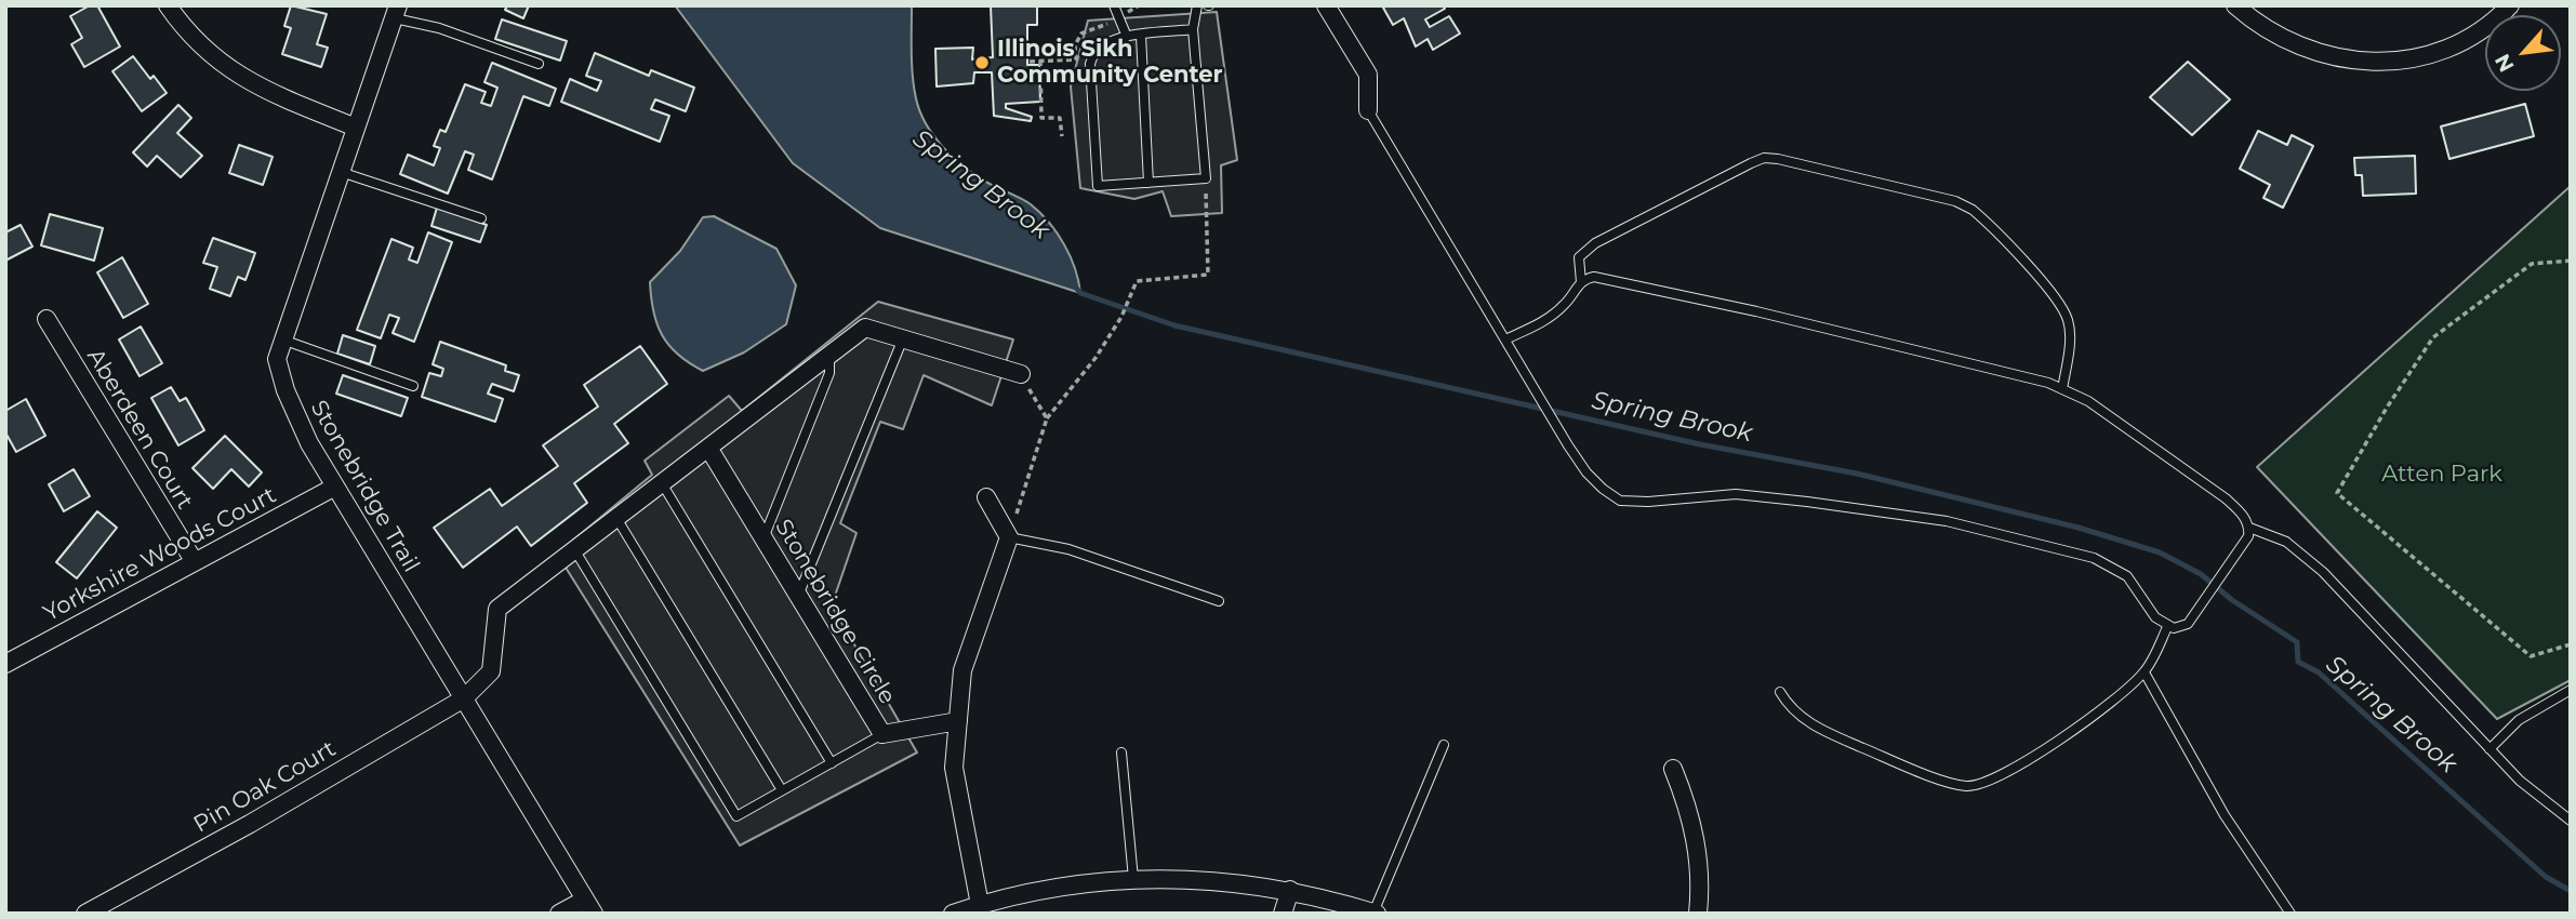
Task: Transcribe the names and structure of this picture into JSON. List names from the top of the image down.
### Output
{
  "streets": {
    "street": [
      "Aberdeen Court",
      "Stonebridge Trail",
      "Yorkshire Woods Court",
      "Stonebridge Circle",
      "Pin Oak Court"
    ]
  },
  "crossings": [
    ["Aberdeen Court", "Yorkshire Woods Court"],
    ["Stonebridge Trail", "Yorkshire Woods Court"],
    ["Stonebridge Trail", "Pin Oak Court"]
  ],
  "water": ["Spring Brook"],
  "parks": ["Atten Park"],
  "places": ["Illinois Sikh Community Center"],
  "north": "bottom left"
}
